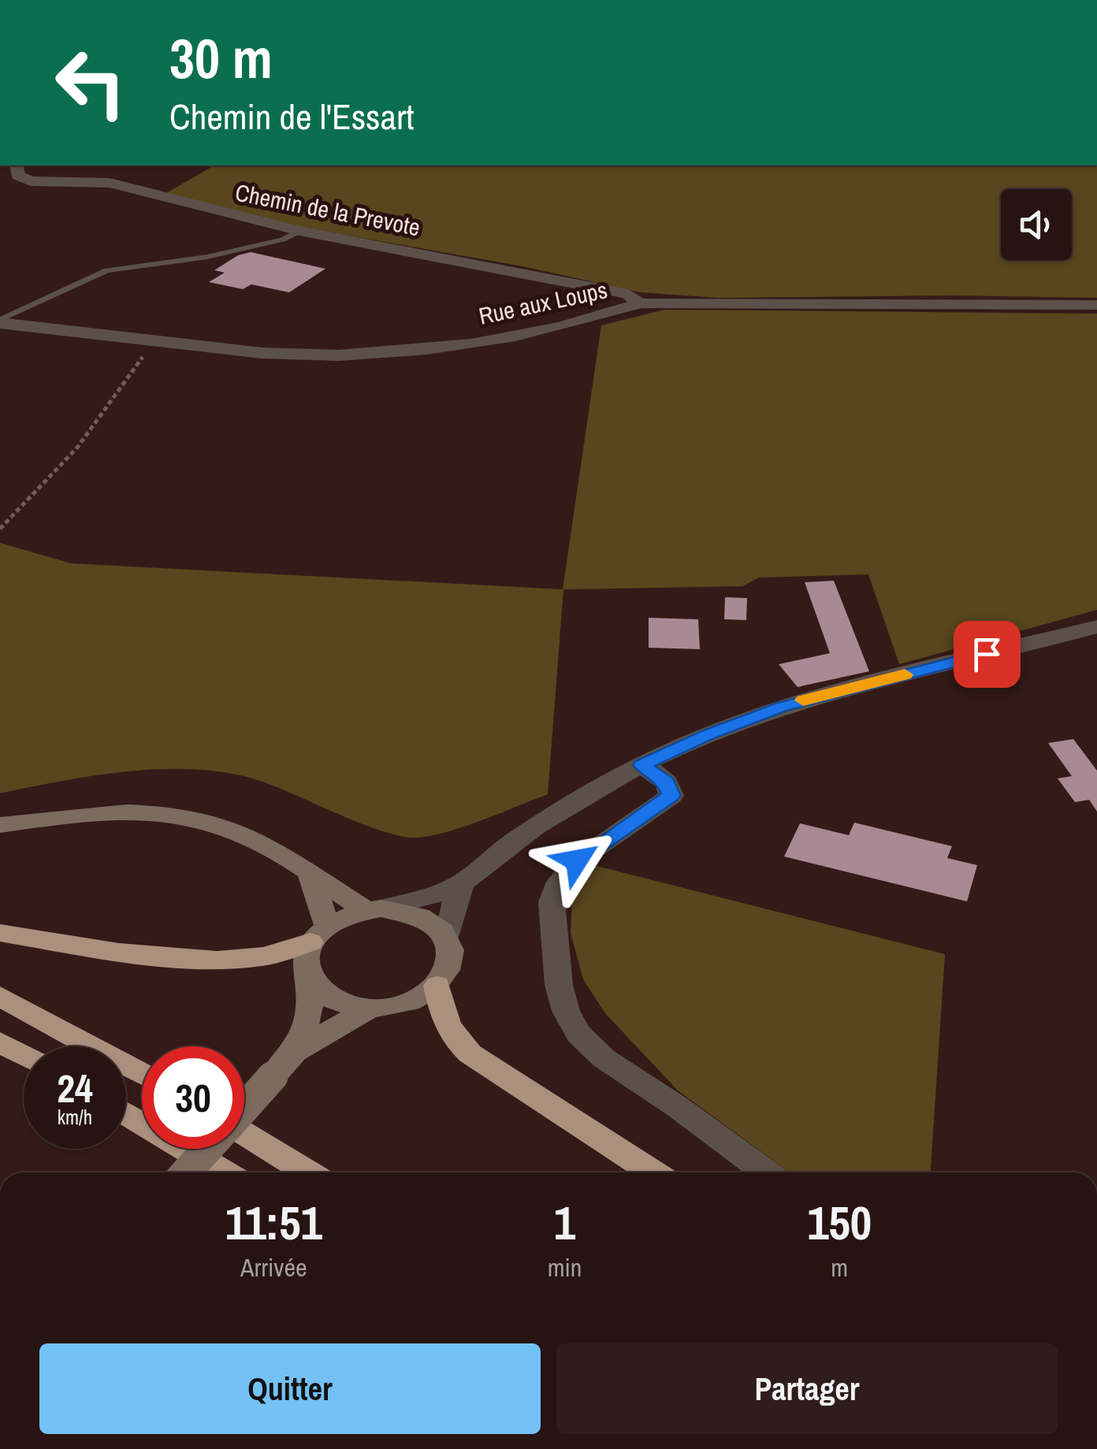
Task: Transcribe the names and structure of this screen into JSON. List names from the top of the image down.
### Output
{
  "streets": {
    "street": ["Chemin de la Prevote", "Rue aux Loups"]
  },
  "crossings": [
    ["Chemin de la Prevote", "Rue aux Loups"]
  ],
  "page": {
    "turn": ["30 m", "Chemin de l'Essart"],
    "speed": "24 km/h",
    "limit": "30",
    "eta": [
      "11:51",
      "Arrivée",
      "1",
      "min",
      "150",
      "m"
    ],
    "buttons": ["Quitter", "Partager"]
  }
}
